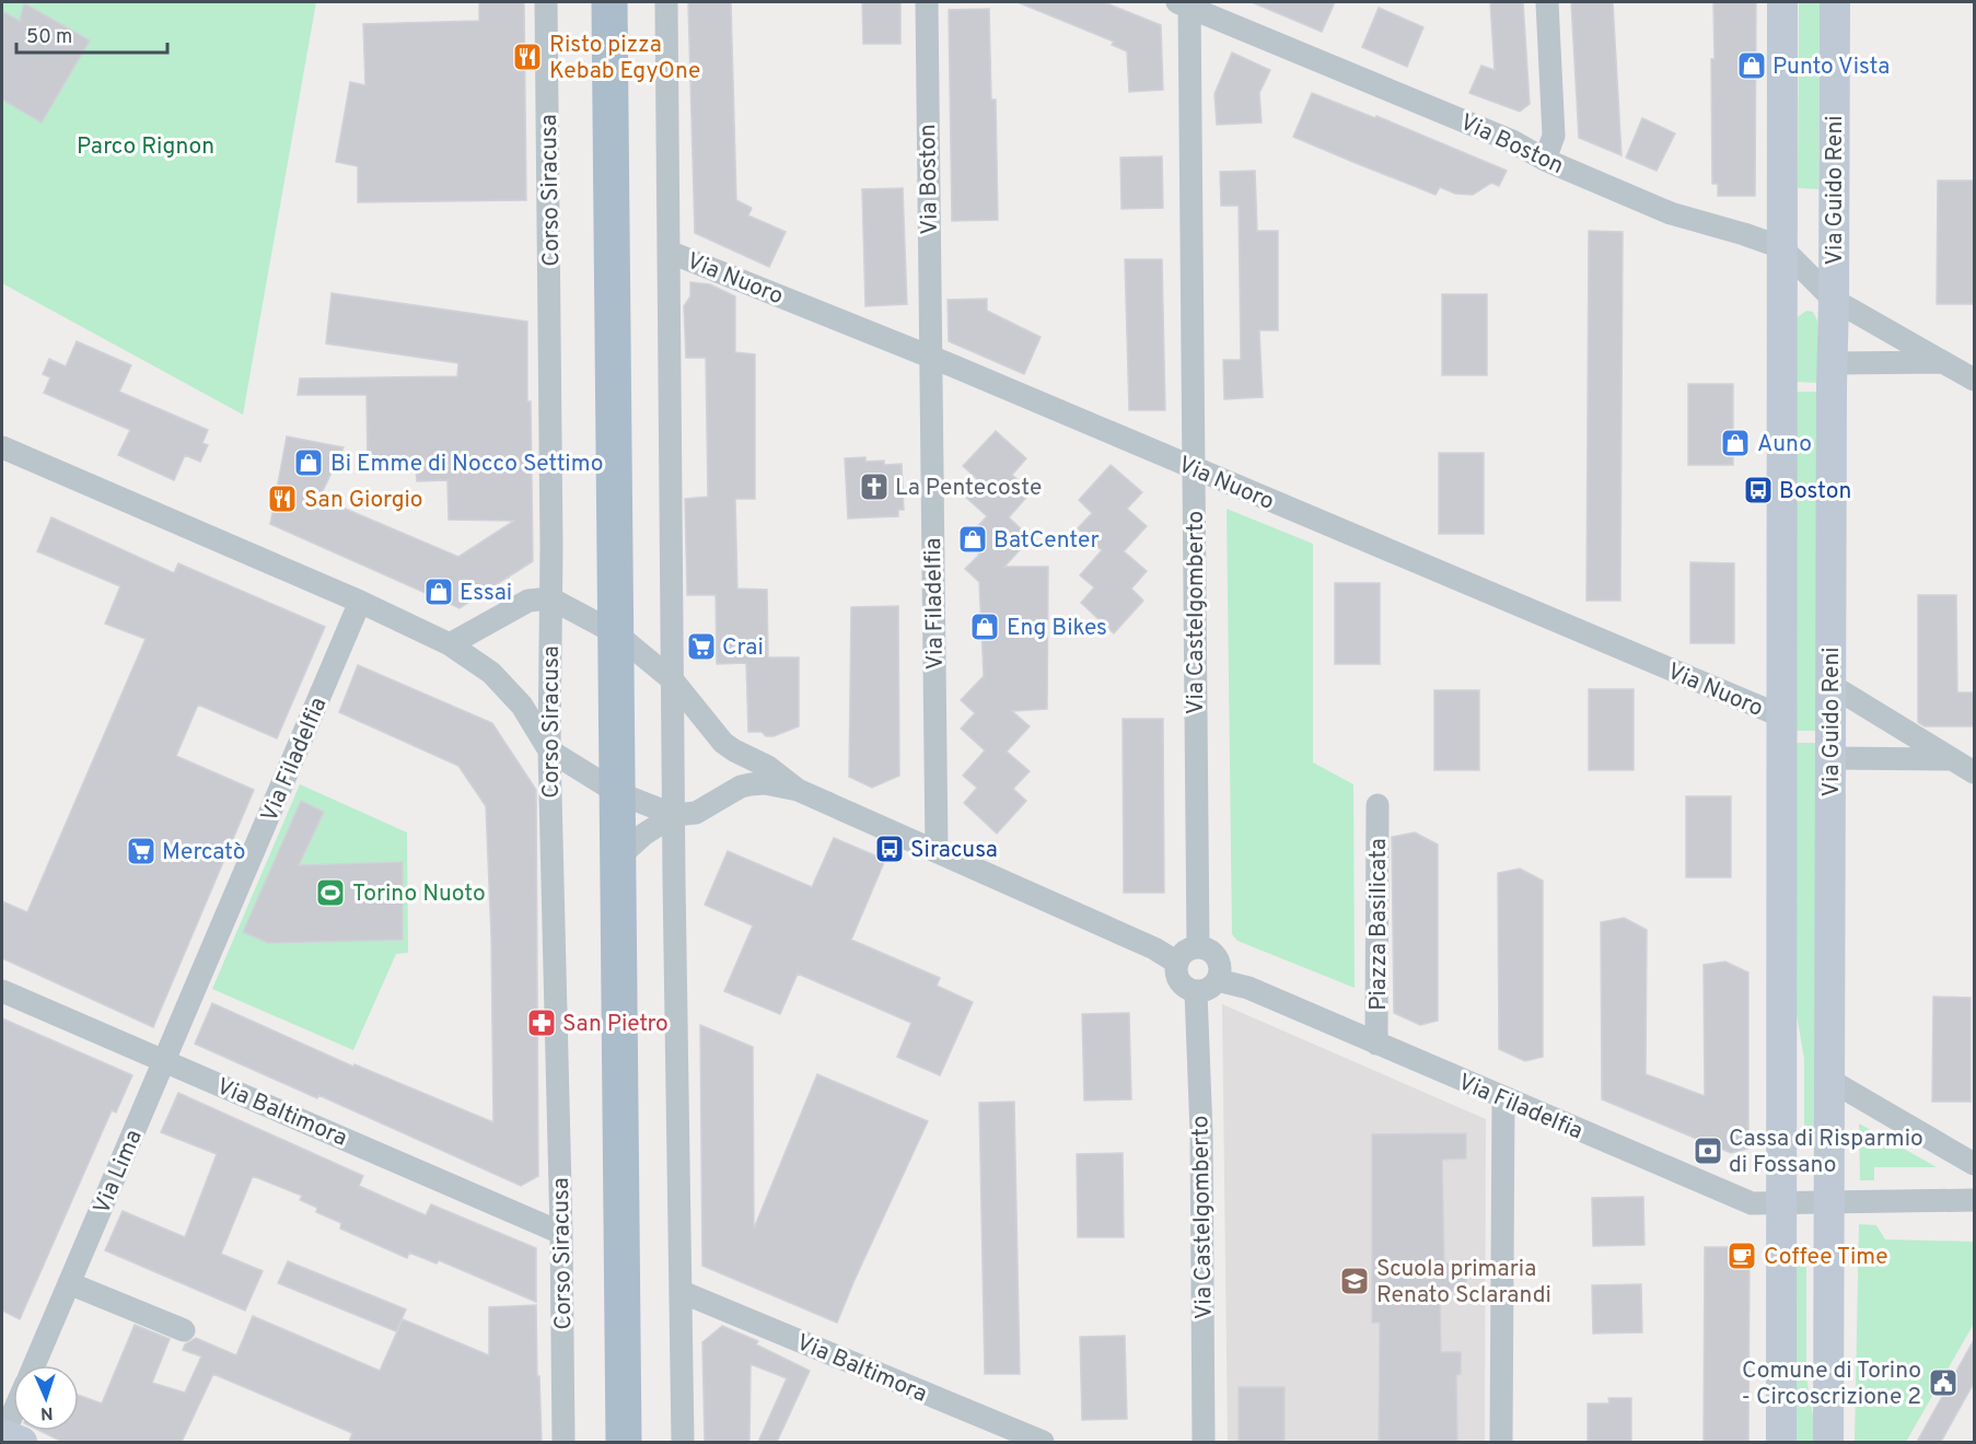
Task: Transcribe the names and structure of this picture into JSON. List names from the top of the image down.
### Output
{
  "streets": {
    "main road": ["Via Guido Reni"],
    "street": [
      "Via Boston",
      "Corso Siracusa",
      "Via Nuoro",
      "Via Filadelfia",
      "Via Castelgomberto",
      "Piazza Basilicata",
      "Via Baltimora",
      "Via Lima"
    ]
  },
  "crossings": [
    ["Via Boston", "Via Guido Reni"],
    ["Via Boston", "Via Nuoro"],
    ["Via Boston", "Via Filadelfia"],
    ["Via Boston", "Via Castelgomberto"],
    ["Corso Siracusa", "Via Baltimora"],
    ["Via Guido Reni", "Via Filadelfia"],
    ["Via Nuoro", "Via Filadelfia"],
    ["Via Nuoro", "Via Castelgomberto"],
    ["Via Filadelfia", "Via Castelgomberto"],
    ["Via Filadelfia", "Piazza Basilicata"],
    ["Via Filadelfia", "Via Baltimora"],
    ["Via Filadelfia", "Via Lima"],
    ["Via Baltimora", "Via Lima"]
  ],
  "parks": ["Parco Rignon"],
  "places": {
    "restaurant": ["Risto pizza Kebab EgyOne", "San Giorgio"],
    "shop": [
      "Punto Vista",
      "Auno",
      "Bi Emme di Nocco Settimo",
      "BatCenter",
      "Essai",
      "Eng Bikes"
    ],
    "church": ["La Pentecoste"],
    "bus stop": ["Boston", "Siracusa"],
    "supermarket": ["Crai", "Mercatò"],
    "sports": ["Torino Nuoto"],
    "pharmacy": ["San Pietro"],
    "bank": ["Cassa di Risparmio di Fossano"],
    "cafe": ["Coffee Time"],
    "school or university": ["Scuola primaria Renato Sclarandi"],
    "public building": ["Comune di Torino - Circoscrizione 2"]
  },
  "scale_bar": "50 m",
  "north": "bottom"
}
